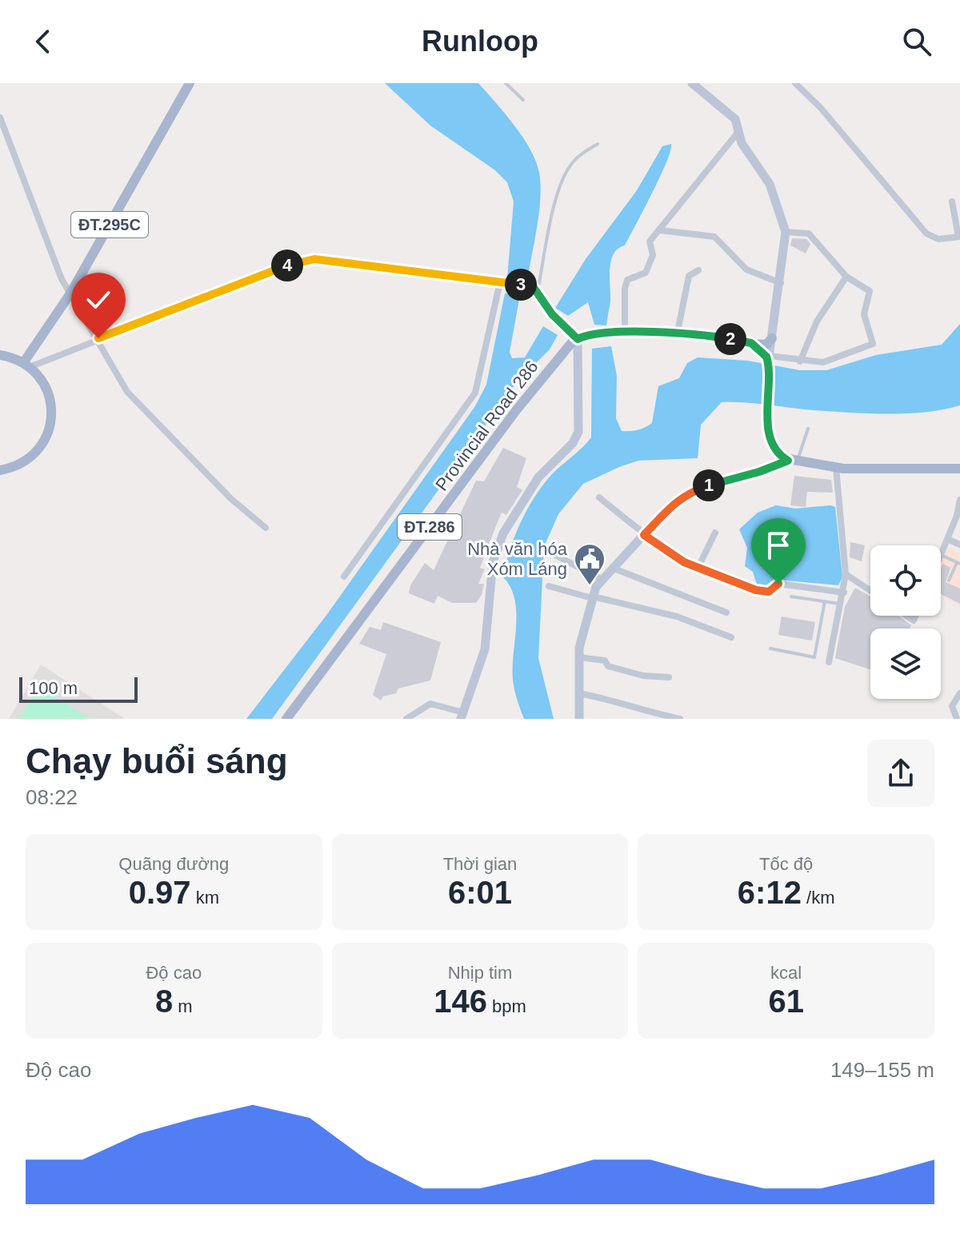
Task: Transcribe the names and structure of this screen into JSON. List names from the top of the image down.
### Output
{
  "streets": {
    "main road": ["ĐT.295C", "Provincial Road 286", "ĐT.286"]
  },
  "places": {
    "public building": ["Nhà văn hóa Xóm Láng"]
  },
  "scale_bar": "100 m",
  "page": {
    "header": "Runloop",
    "pins": [
      "4",
      "3",
      "2",
      "1"
    ],
    "scale": "100 m",
    "heading": ["Chạy buổi sáng", "08:22"],
    "stats": [
      ["Quãng đường", "0.97 km"],
      ["Thời gian", "6:01"],
      ["Tốc độ", "6:12 /km"],
      ["Độ cao", "8 m"],
      ["Nhịp tim", "146 bpm"],
      ["kcal", "61"]
    ],
    "chart": ["Độ cao", "149–155 m"]
  }
}
